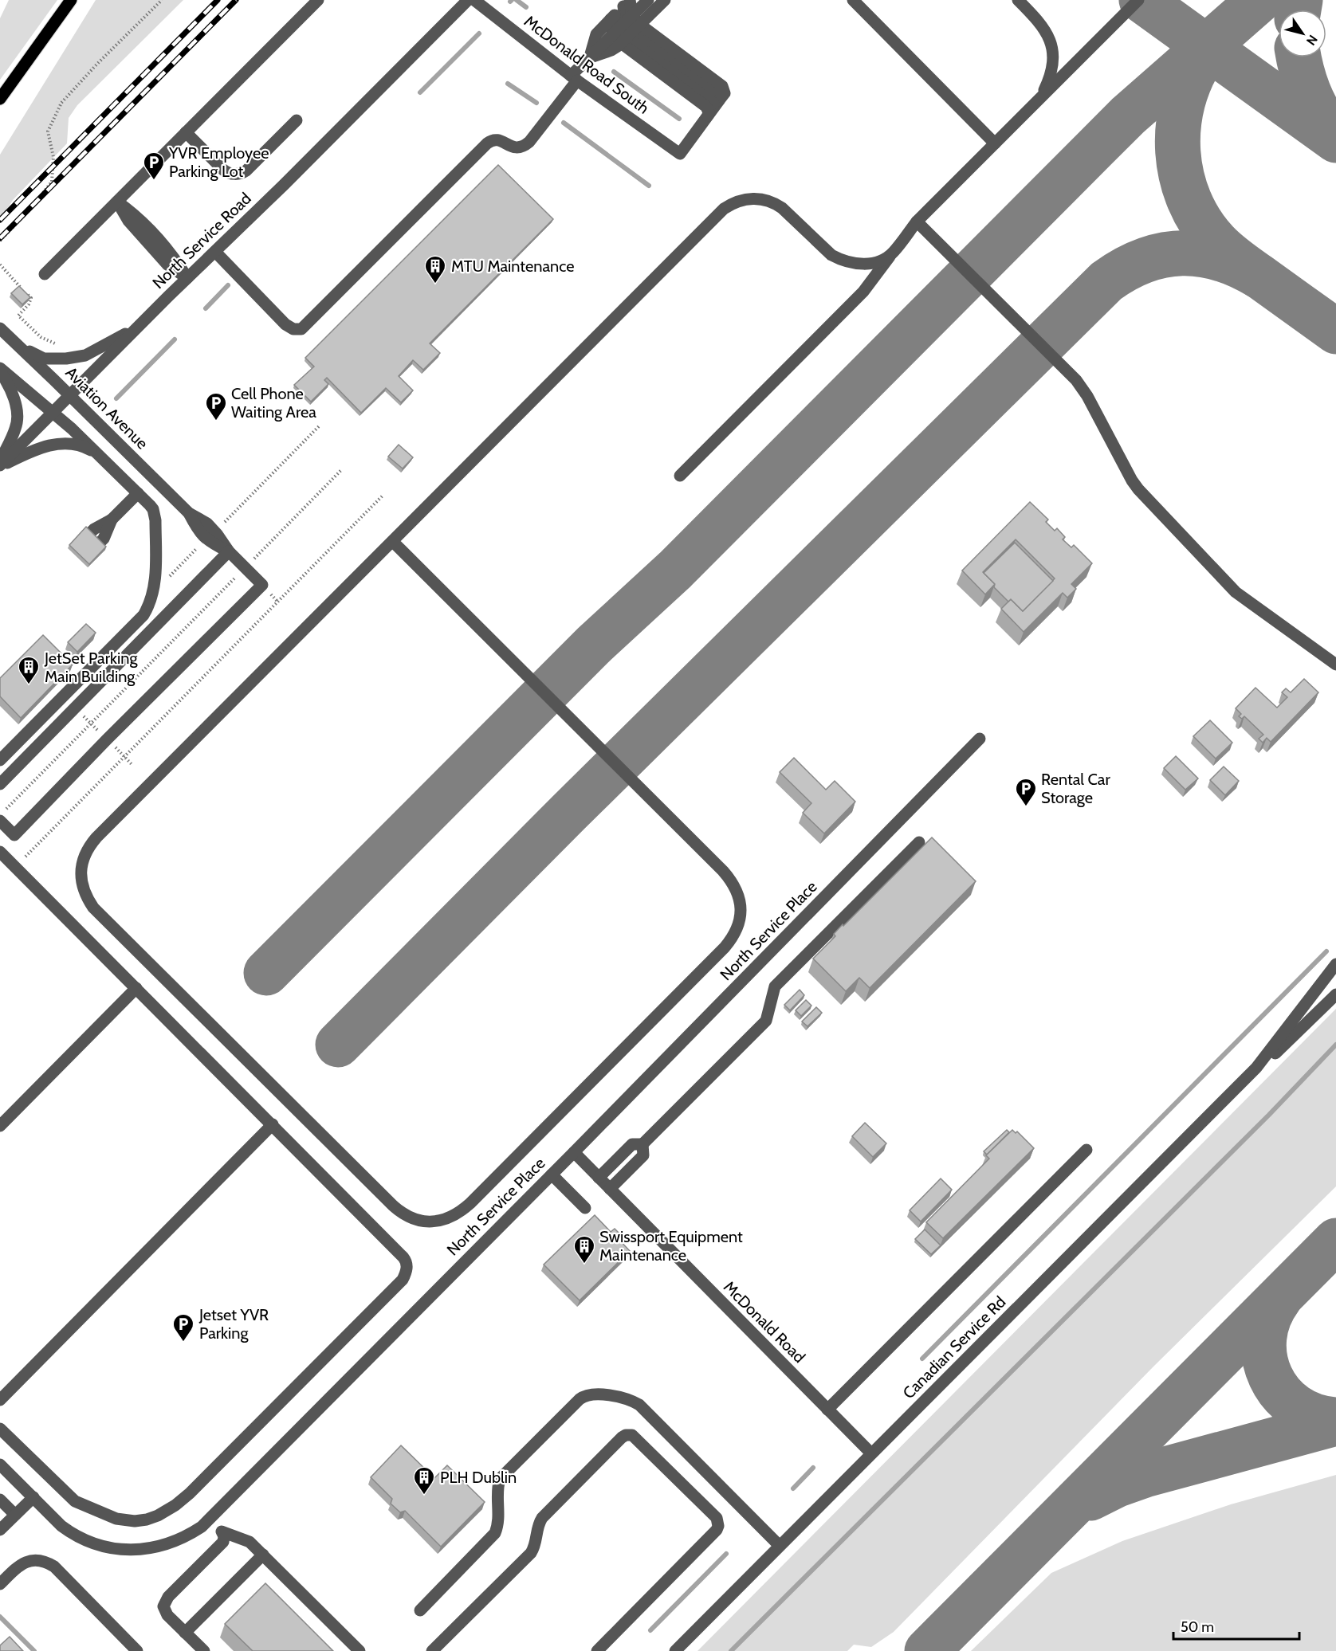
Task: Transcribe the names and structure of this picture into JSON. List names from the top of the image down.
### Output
{
  "streets": {
    "street": [
      "McDonald Road South",
      "North Service Road",
      "Aviation Avenue",
      "North Service Place",
      "McDonald Road",
      "Canadian Service Rd"
    ]
  },
  "crossings": [
    ["North Service Road", "Aviation Avenue"],
    ["North Service Place", "McDonald Road"],
    ["McDonald Road", "Canadian Service Rd"]
  ],
  "places": {
    "parking": [
      "YVR Employee Parking Lot",
      "Cell Phone Waiting Area",
      "Rental Car Storage",
      "Jetset YVR Parking"
    ],
    "building": [
      "MTU Maintenance",
      "JetSet Parking Main Building",
      "Swissport Equipment Maintenance",
      "PLH Dublin"
    ]
  },
  "scale_bar": "50 m",
  "north": "bottom right"
}
